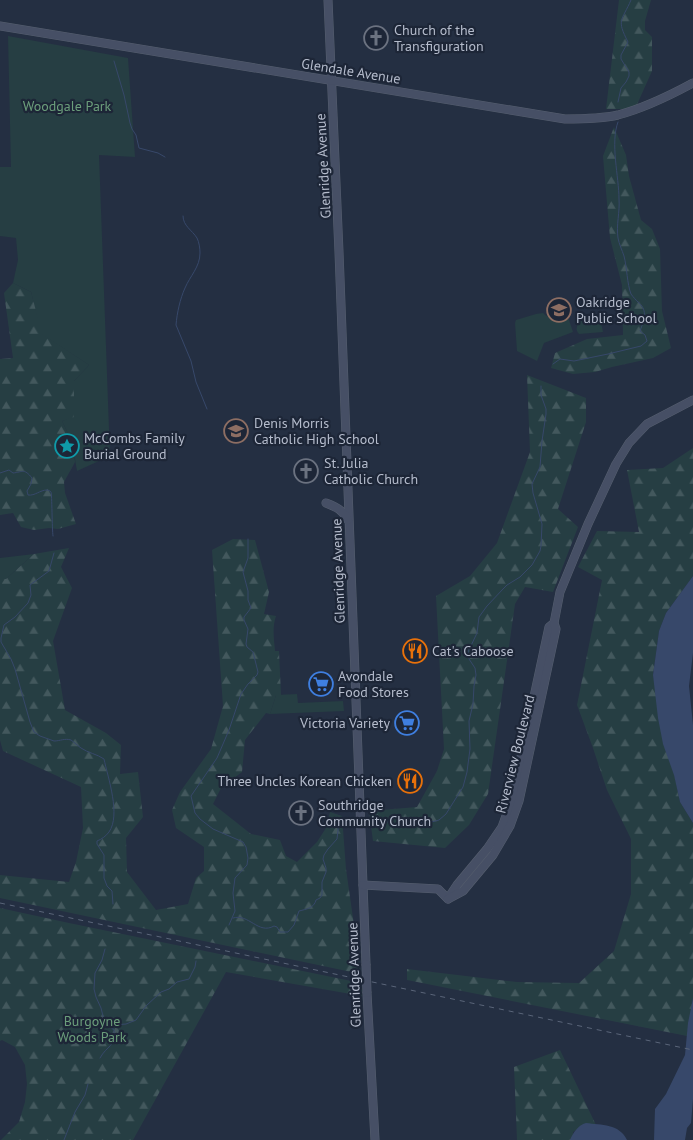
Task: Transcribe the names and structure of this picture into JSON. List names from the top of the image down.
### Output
{
  "streets": {
    "main road": ["Glendale Avenue", "Glenridge Avenue", "Riverview Boulevard"]
  },
  "crossings": [
    ["Glendale Avenue", "Glenridge Avenue"],
    ["Glenridge Avenue", "Riverview Boulevard"]
  ],
  "parks": ["Woodgale Park", "Burgoyne Woods Park"],
  "places": {
    "church": ["Church of the Transfiguration", "St. Julia Catholic Church", "Southridge Community Church"],
    "school or university": ["Oakridge Public School", "Denis Morris Catholic High School"],
    "place": ["McCombs Family Burial Ground"],
    "restaurant": ["Cat's Caboose", "Three Uncles Korean Chicken"],
    "supermarket": ["Avondale Food Stores", "Victoria Variety"]
  }
}
